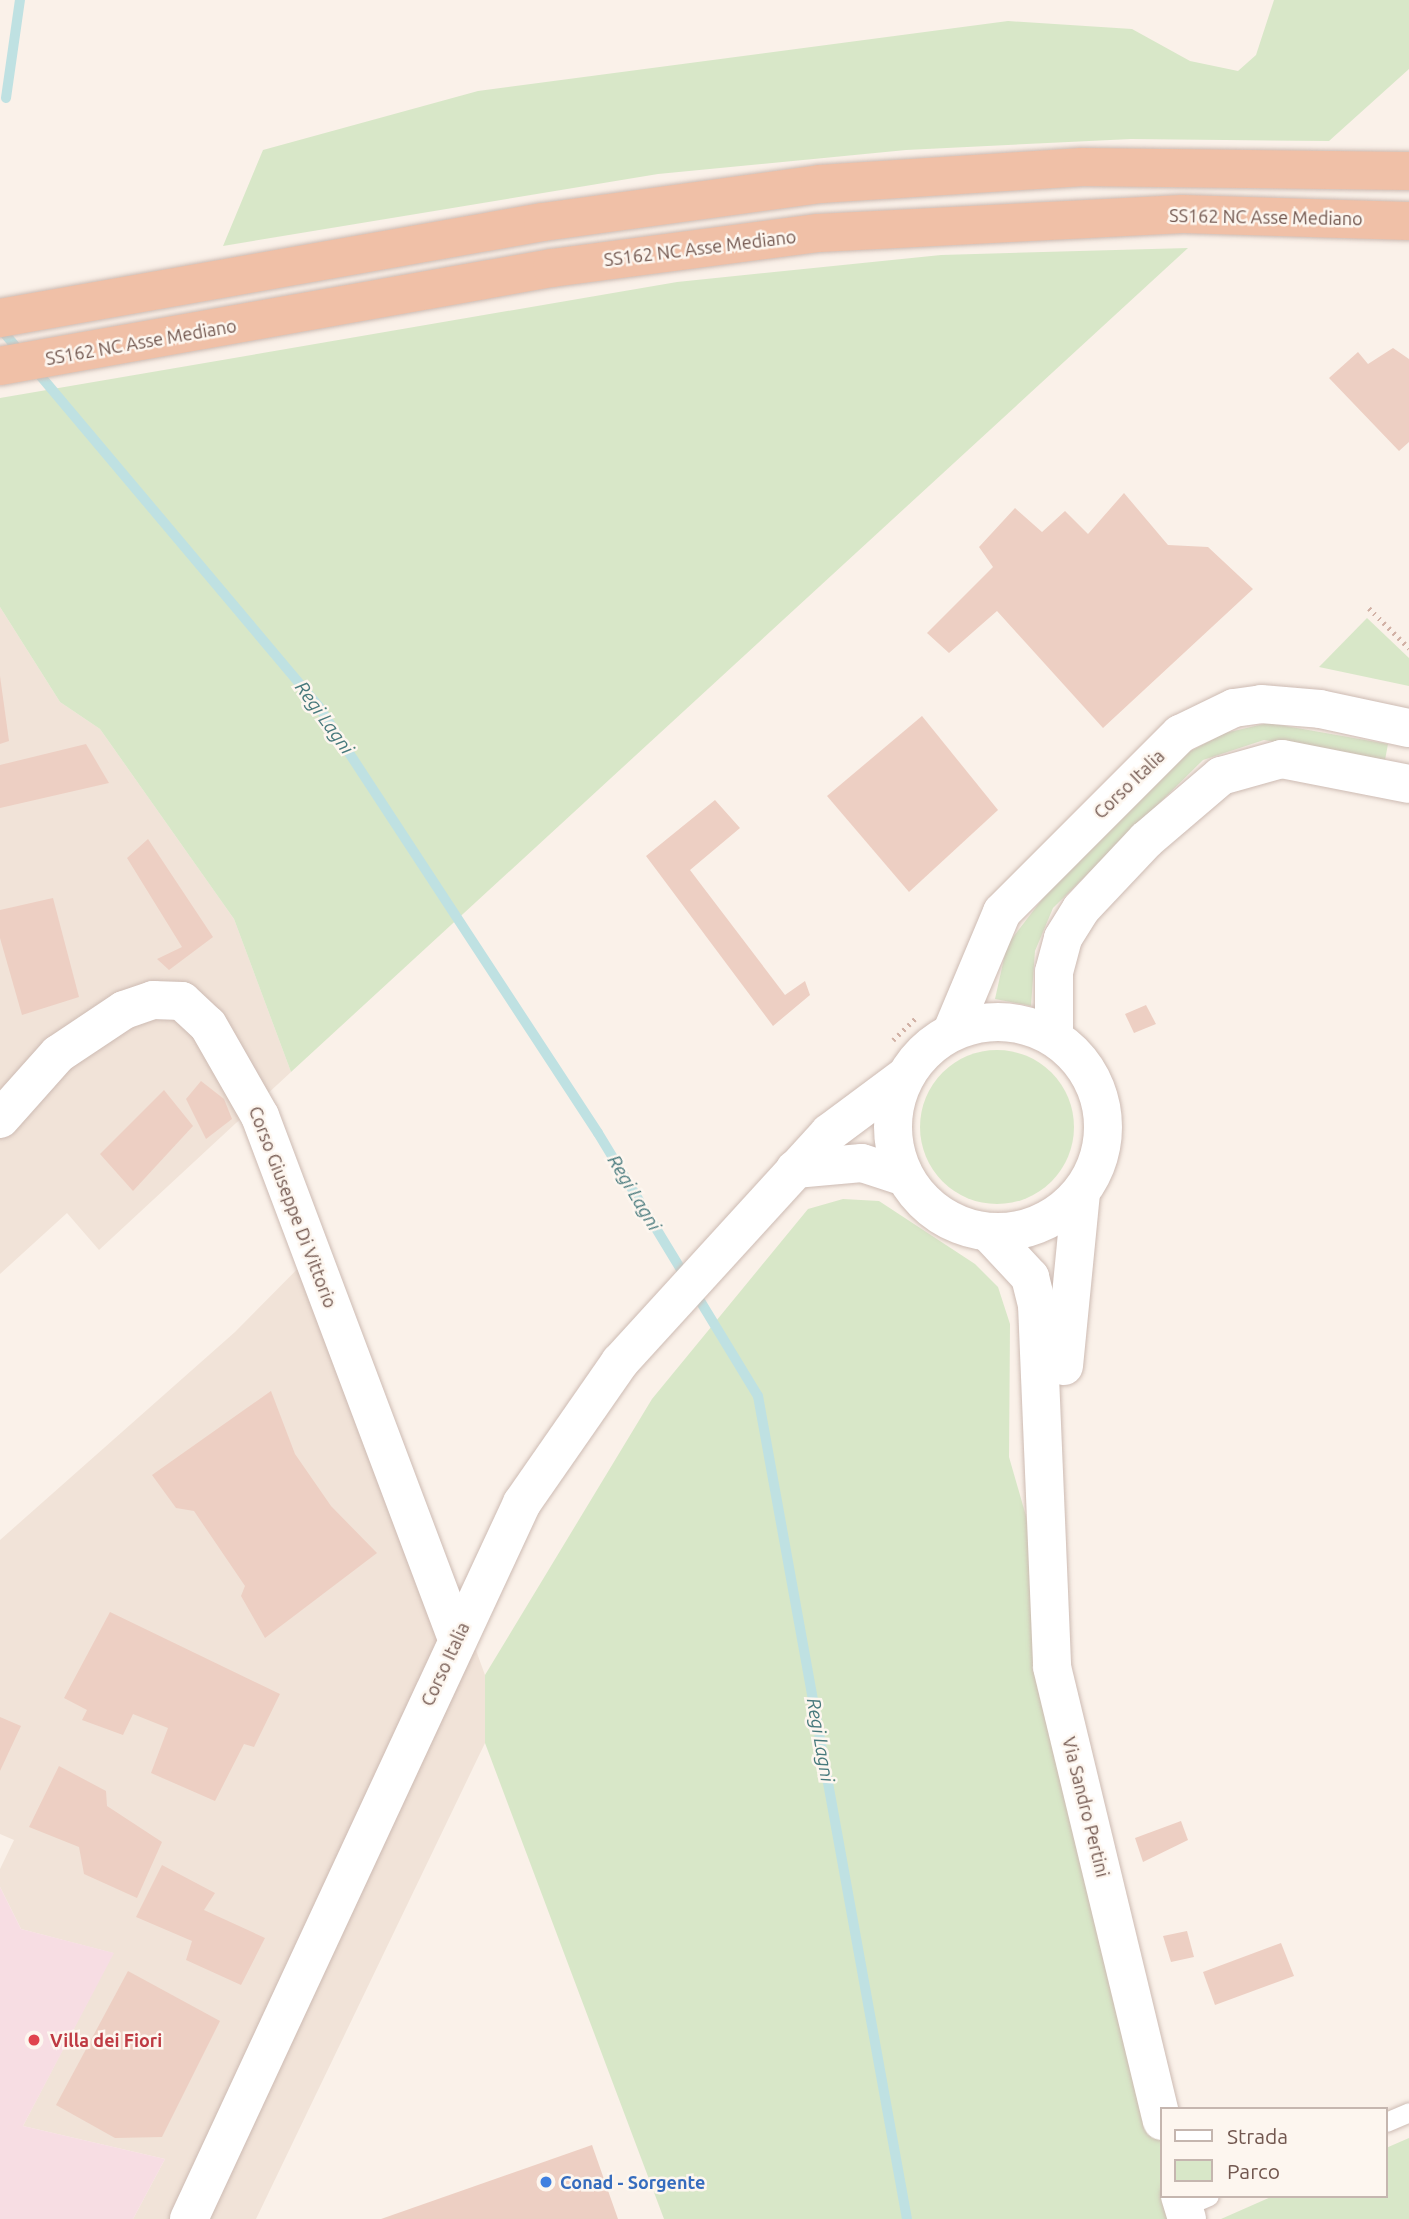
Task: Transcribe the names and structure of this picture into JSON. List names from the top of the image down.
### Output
{
  "streets": {
    "highway": ["SS162 NC Asse Mediano"],
    "main road": ["Corso Italia", "Corso Giuseppe Di Vittorio", "Via Sandro Pertini"]
  },
  "crossings": [
    ["Corso Italia", "Corso Giuseppe Di Vittorio"],
    ["Corso Italia", "Via Sandro Pertini"]
  ],
  "water": ["Regi Lagni"],
  "places": ["Villa dei Fiori", "Conad - Sorgente"],
  "legend": ["Strada", "Parco"]
}
